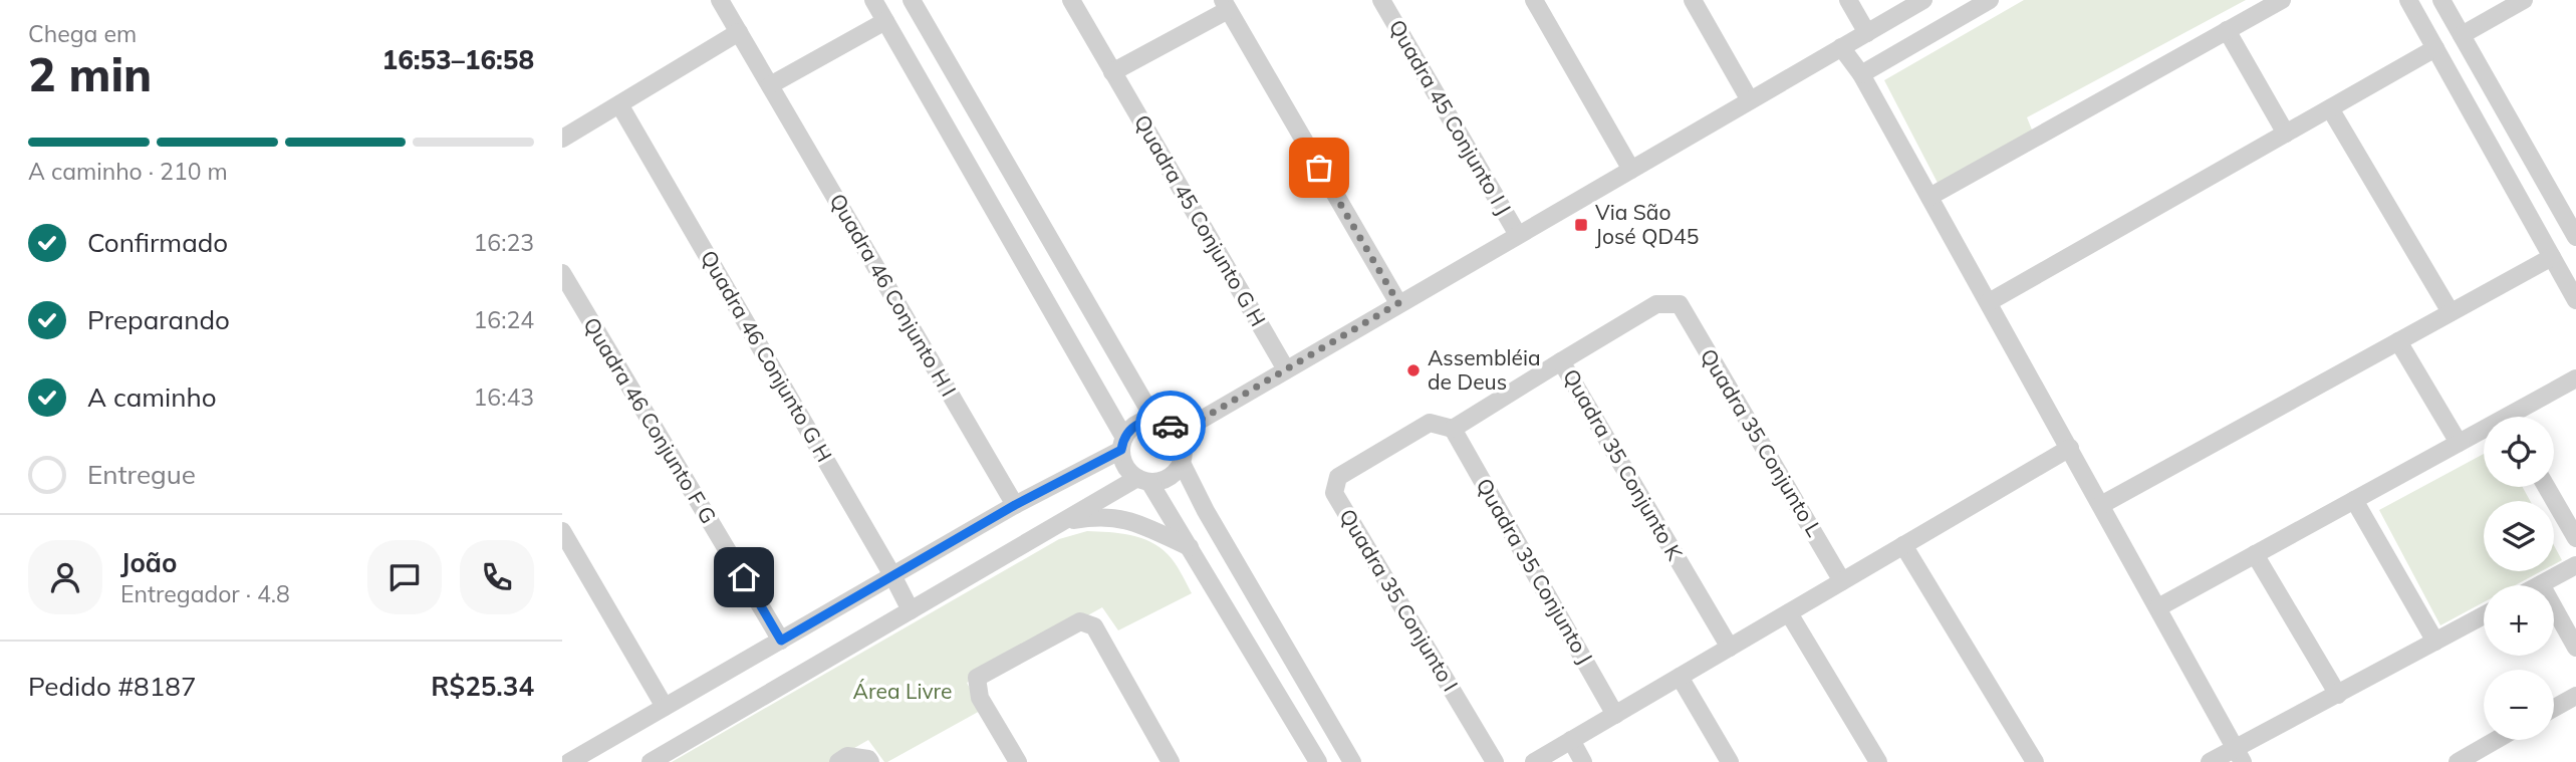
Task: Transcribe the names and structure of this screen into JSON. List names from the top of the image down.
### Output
{
  "streets": {
    "street": [
      "Quadra 45 Conjunto I J",
      "Quadra 45 Conjunto G H",
      "Quadra 46 Conjunto H I",
      "Quadra 46 Conjunto G H",
      "Quadra 46 Conjunto F G",
      "Quadra 35 Conjunto L",
      "Quadra 35 Conjunto K",
      "Quadra 35 Conjunto J",
      "Quadra 35 Conjunto I"
    ]
  },
  "crossings": [
    ["Quadra 35 Conjunto L", "Quadra 35 Conjunto K"],
    ["Quadra 35 Conjunto J", "Quadra 35 Conjunto I"]
  ],
  "parks": ["Área Livre"],
  "places": {
    "transit": ["Via São José QD45"],
    "other": ["Assembléia de Deus"]
  },
  "page": {
    "heading": ["2 min", "Chega em", "16:53–16:58"],
    "panel": [
      "João",
      "Entregador · 4.8",
      "Pedido #8187",
      "R$25.34"
    ],
    "bar": "A caminho · 210 m",
    "list": [
      ["Confirmado", "16:23"],
      ["Preparando", "16:24"],
      ["A caminho", "16:43"],
      "Entregue"
    ],
    "map_buttons": ["+", "−"]
  }
}
